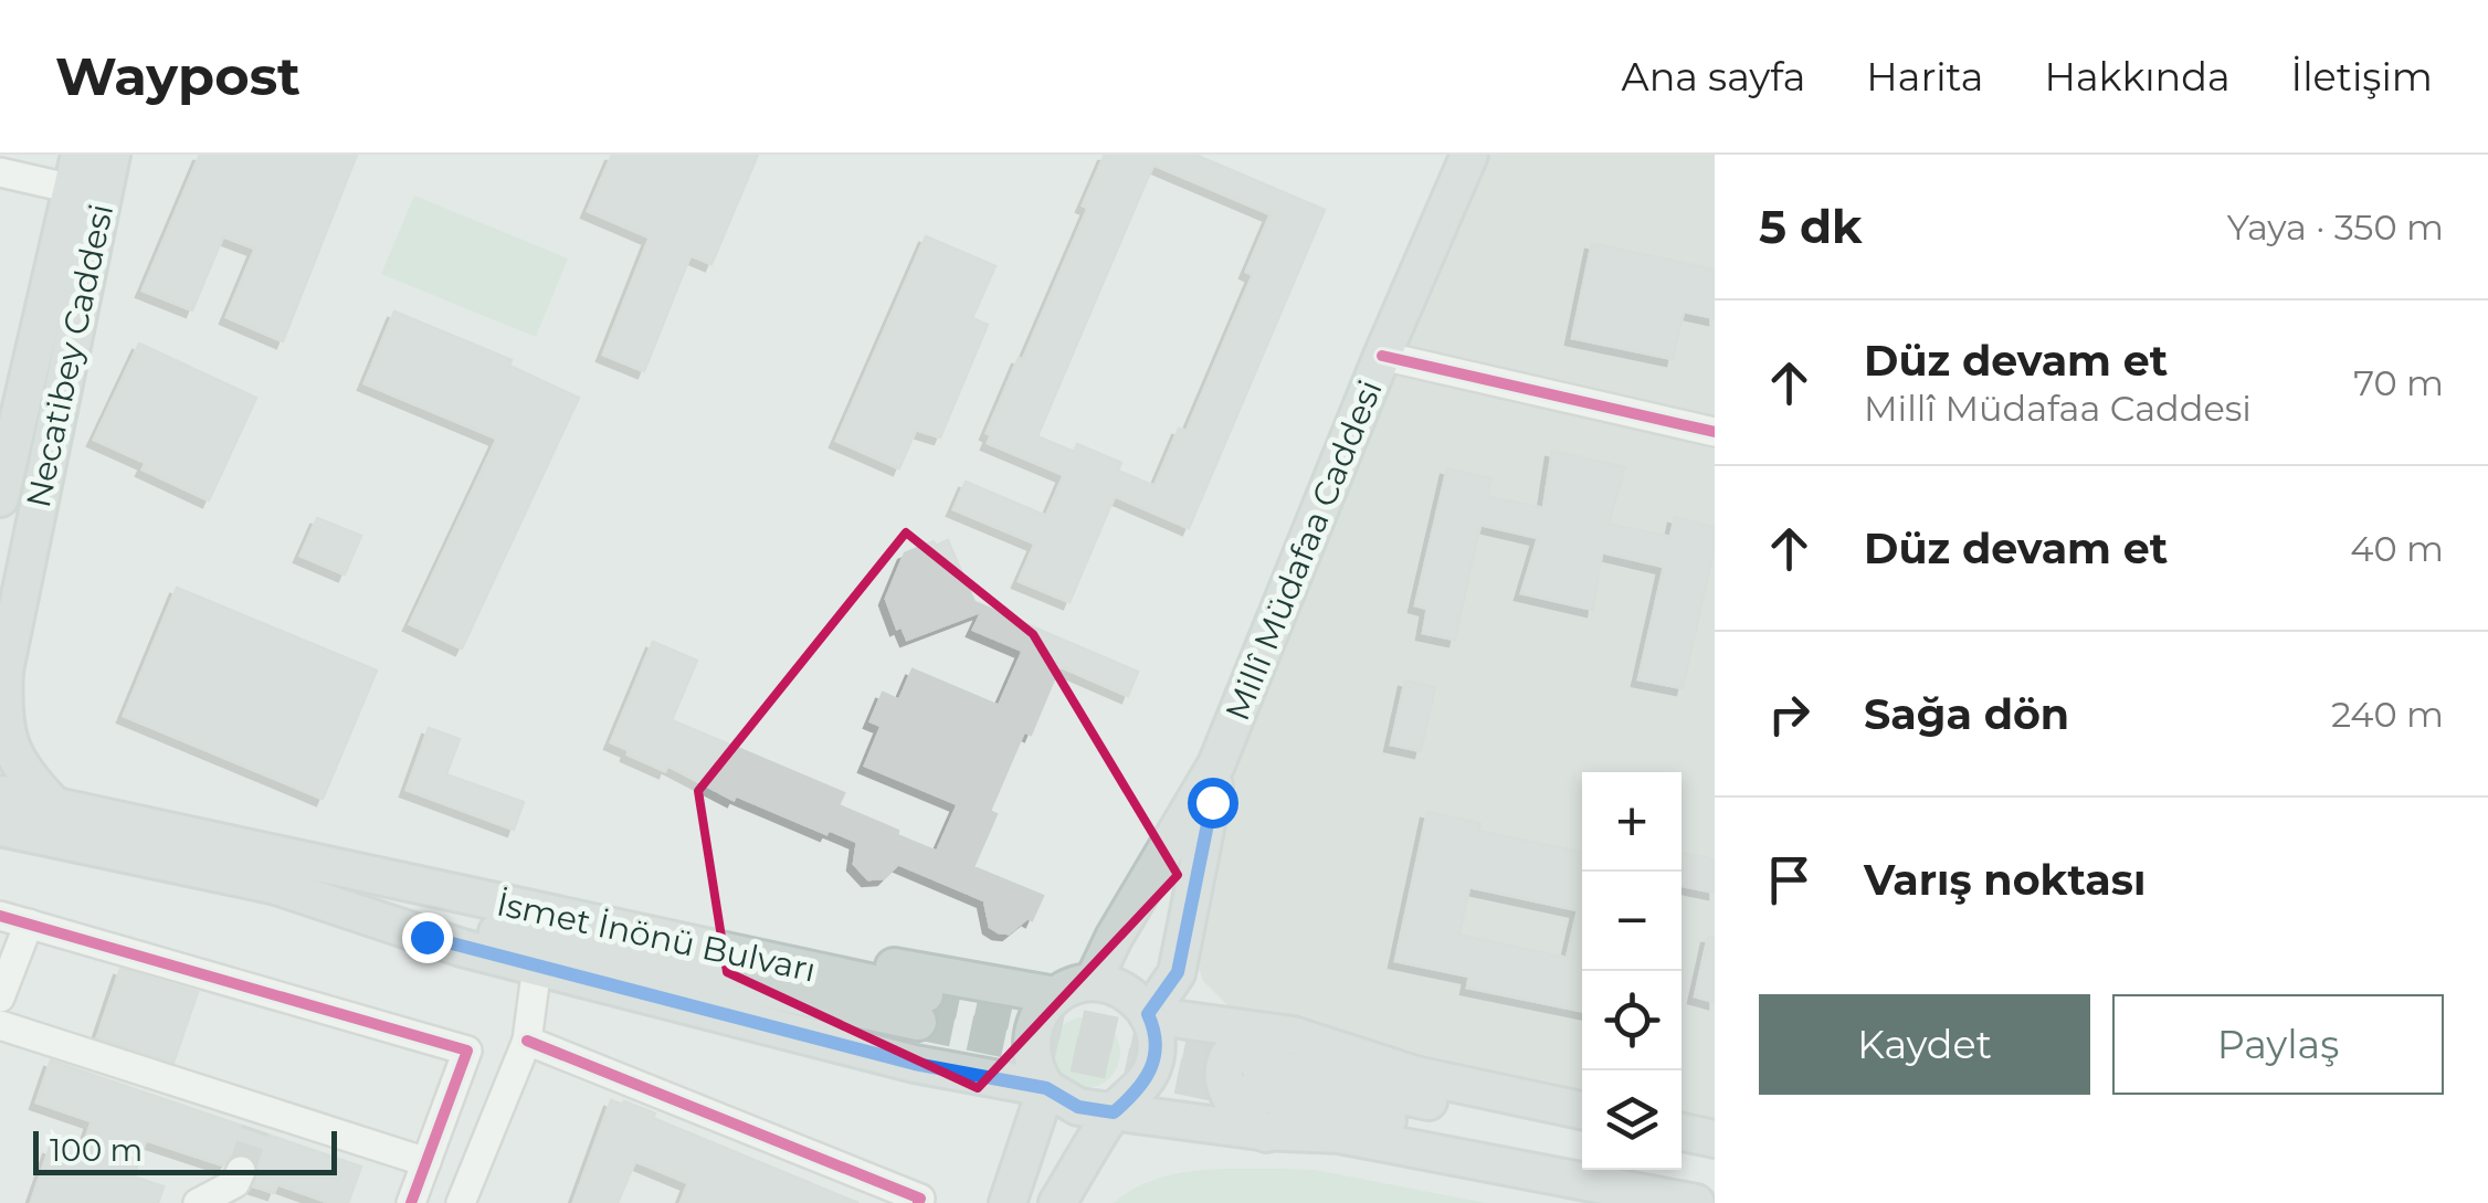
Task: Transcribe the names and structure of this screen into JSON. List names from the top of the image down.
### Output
{
  "streets": {
    "main road": ["Necatibey Caddesi", "Millî Müdafaa Caddesi", "İsmet İnönü Bulvarı"]
  },
  "crossings": [
    ["Necatibey Caddesi", "İsmet İnönü Bulvarı"]
  ],
  "scale_bar": "100 m",
  "page": {
    "header": "Waypost",
    "nav": [
      "Ana sayfa",
      "Harita",
      "Hakkında",
      "İletişim"
    ],
    "heading": ["5 dk", "Yaya · 350 m"],
    "list": [
      ["Düz devam et", "Millî Müdafaa Caddesi", "70 m"],
      ["Düz devam et", "40 m"],
      ["Sağa dön", "240 m"],
      "Varış noktası"
    ],
    "map_buttons": ["+", "−"],
    "buttons": ["Kaydet", "Paylaş"],
    "scale": "100 m"
  }
}
